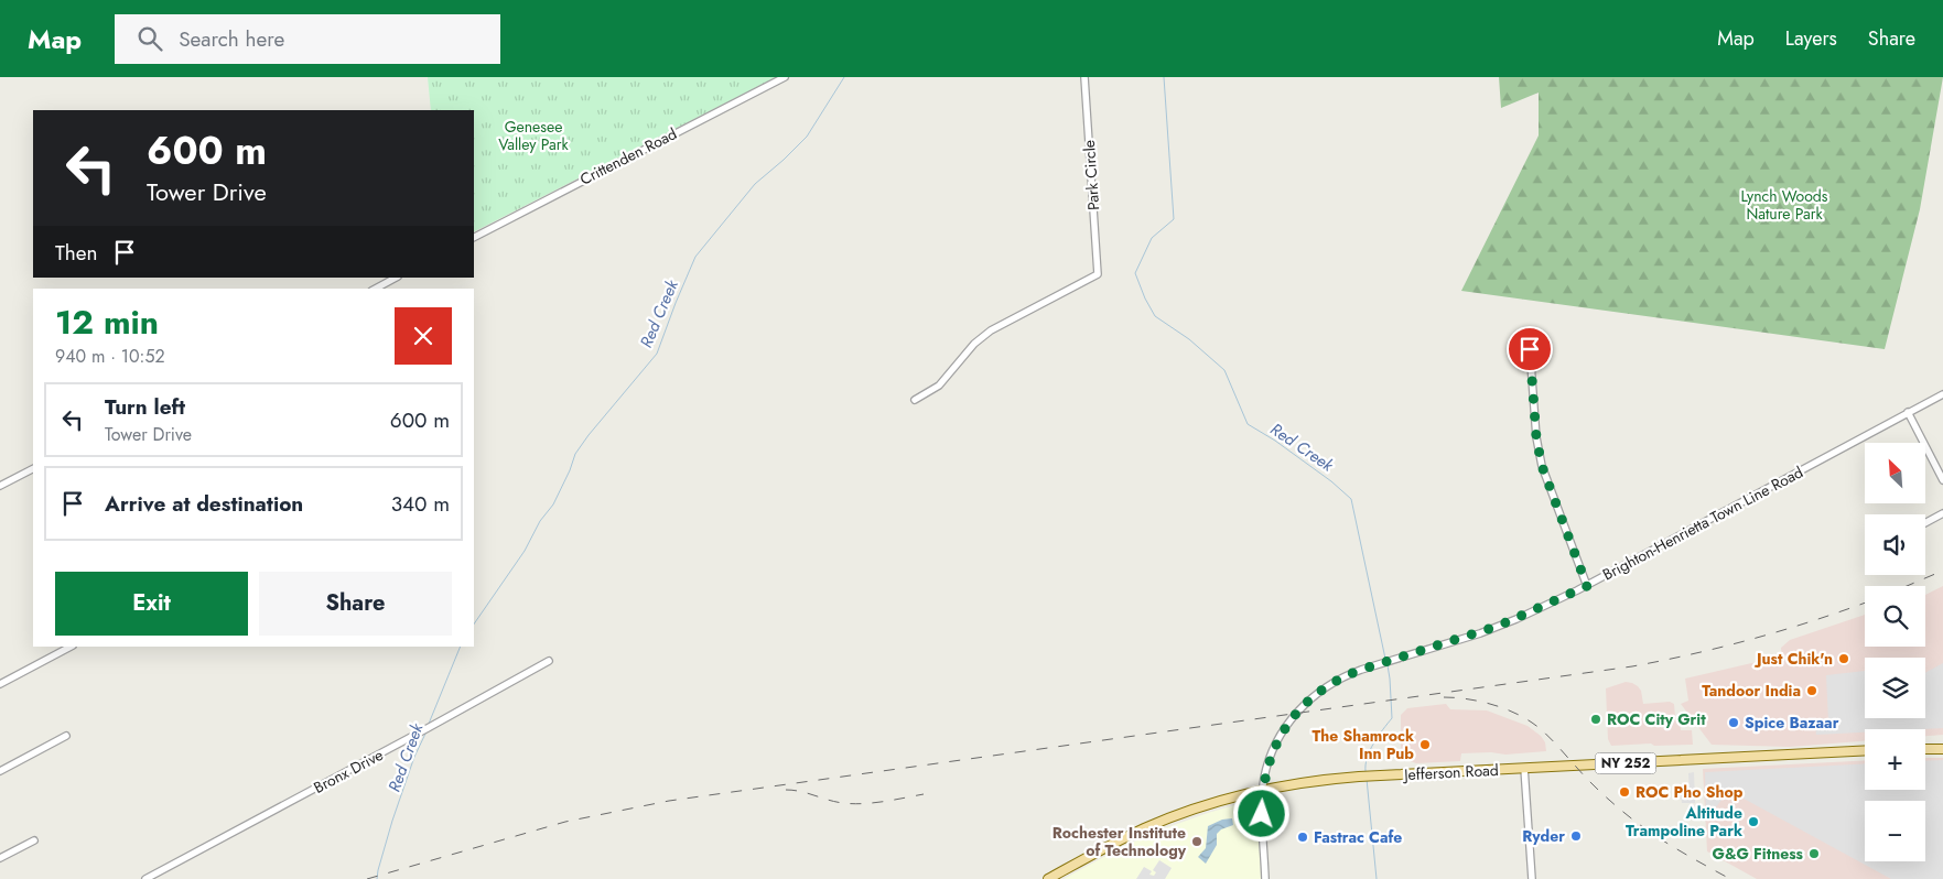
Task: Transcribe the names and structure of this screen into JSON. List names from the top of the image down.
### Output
{
  "streets": {
    "main road": ["NY 252", "Jefferson Road"],
    "street": [
      "Crittenden Road",
      "Park Circle",
      "Brighton-Henrietta Town Line Road",
      "Bronx Drive"
    ]
  },
  "crossings": [
    ["Brighton-Henrietta Town Line Road", "Jefferson Road"]
  ],
  "water": ["Red Creek"],
  "parks": ["Genesee Valley Park", "Lynch Woods Nature Park"],
  "places": [
    "Just Chik'n",
    "Tandoor India",
    "ROC City Grit",
    "Spice Bazaar",
    "The Shamrock Inn Pub",
    "ROC Pho Shop",
    "Altitude Trampoline Park",
    "Ryder",
    "Fastrac Cafe",
    "Rochester Institute of Technology",
    "G&G Fitness"
  ],
  "north": "top left",
  "page": {
    "header": "Map",
    "search": "Search here",
    "nav": ["Map", "Layers", "Share"],
    "turn": ["600 m", "Tower Drive"],
    "then": "Then",
    "heading": ["12 min", "940 m · 10:52"],
    "list": [
      {
        "name": "Turn left",
        "note": "Tower Drive",
        "value": "600 m"
      },
      {
        "name": "Arrive at destination",
        "value": "340 m"
      }
    ],
    "map_buttons": ["+", "−"],
    "buttons": ["Exit", "Share"]
  }
}
